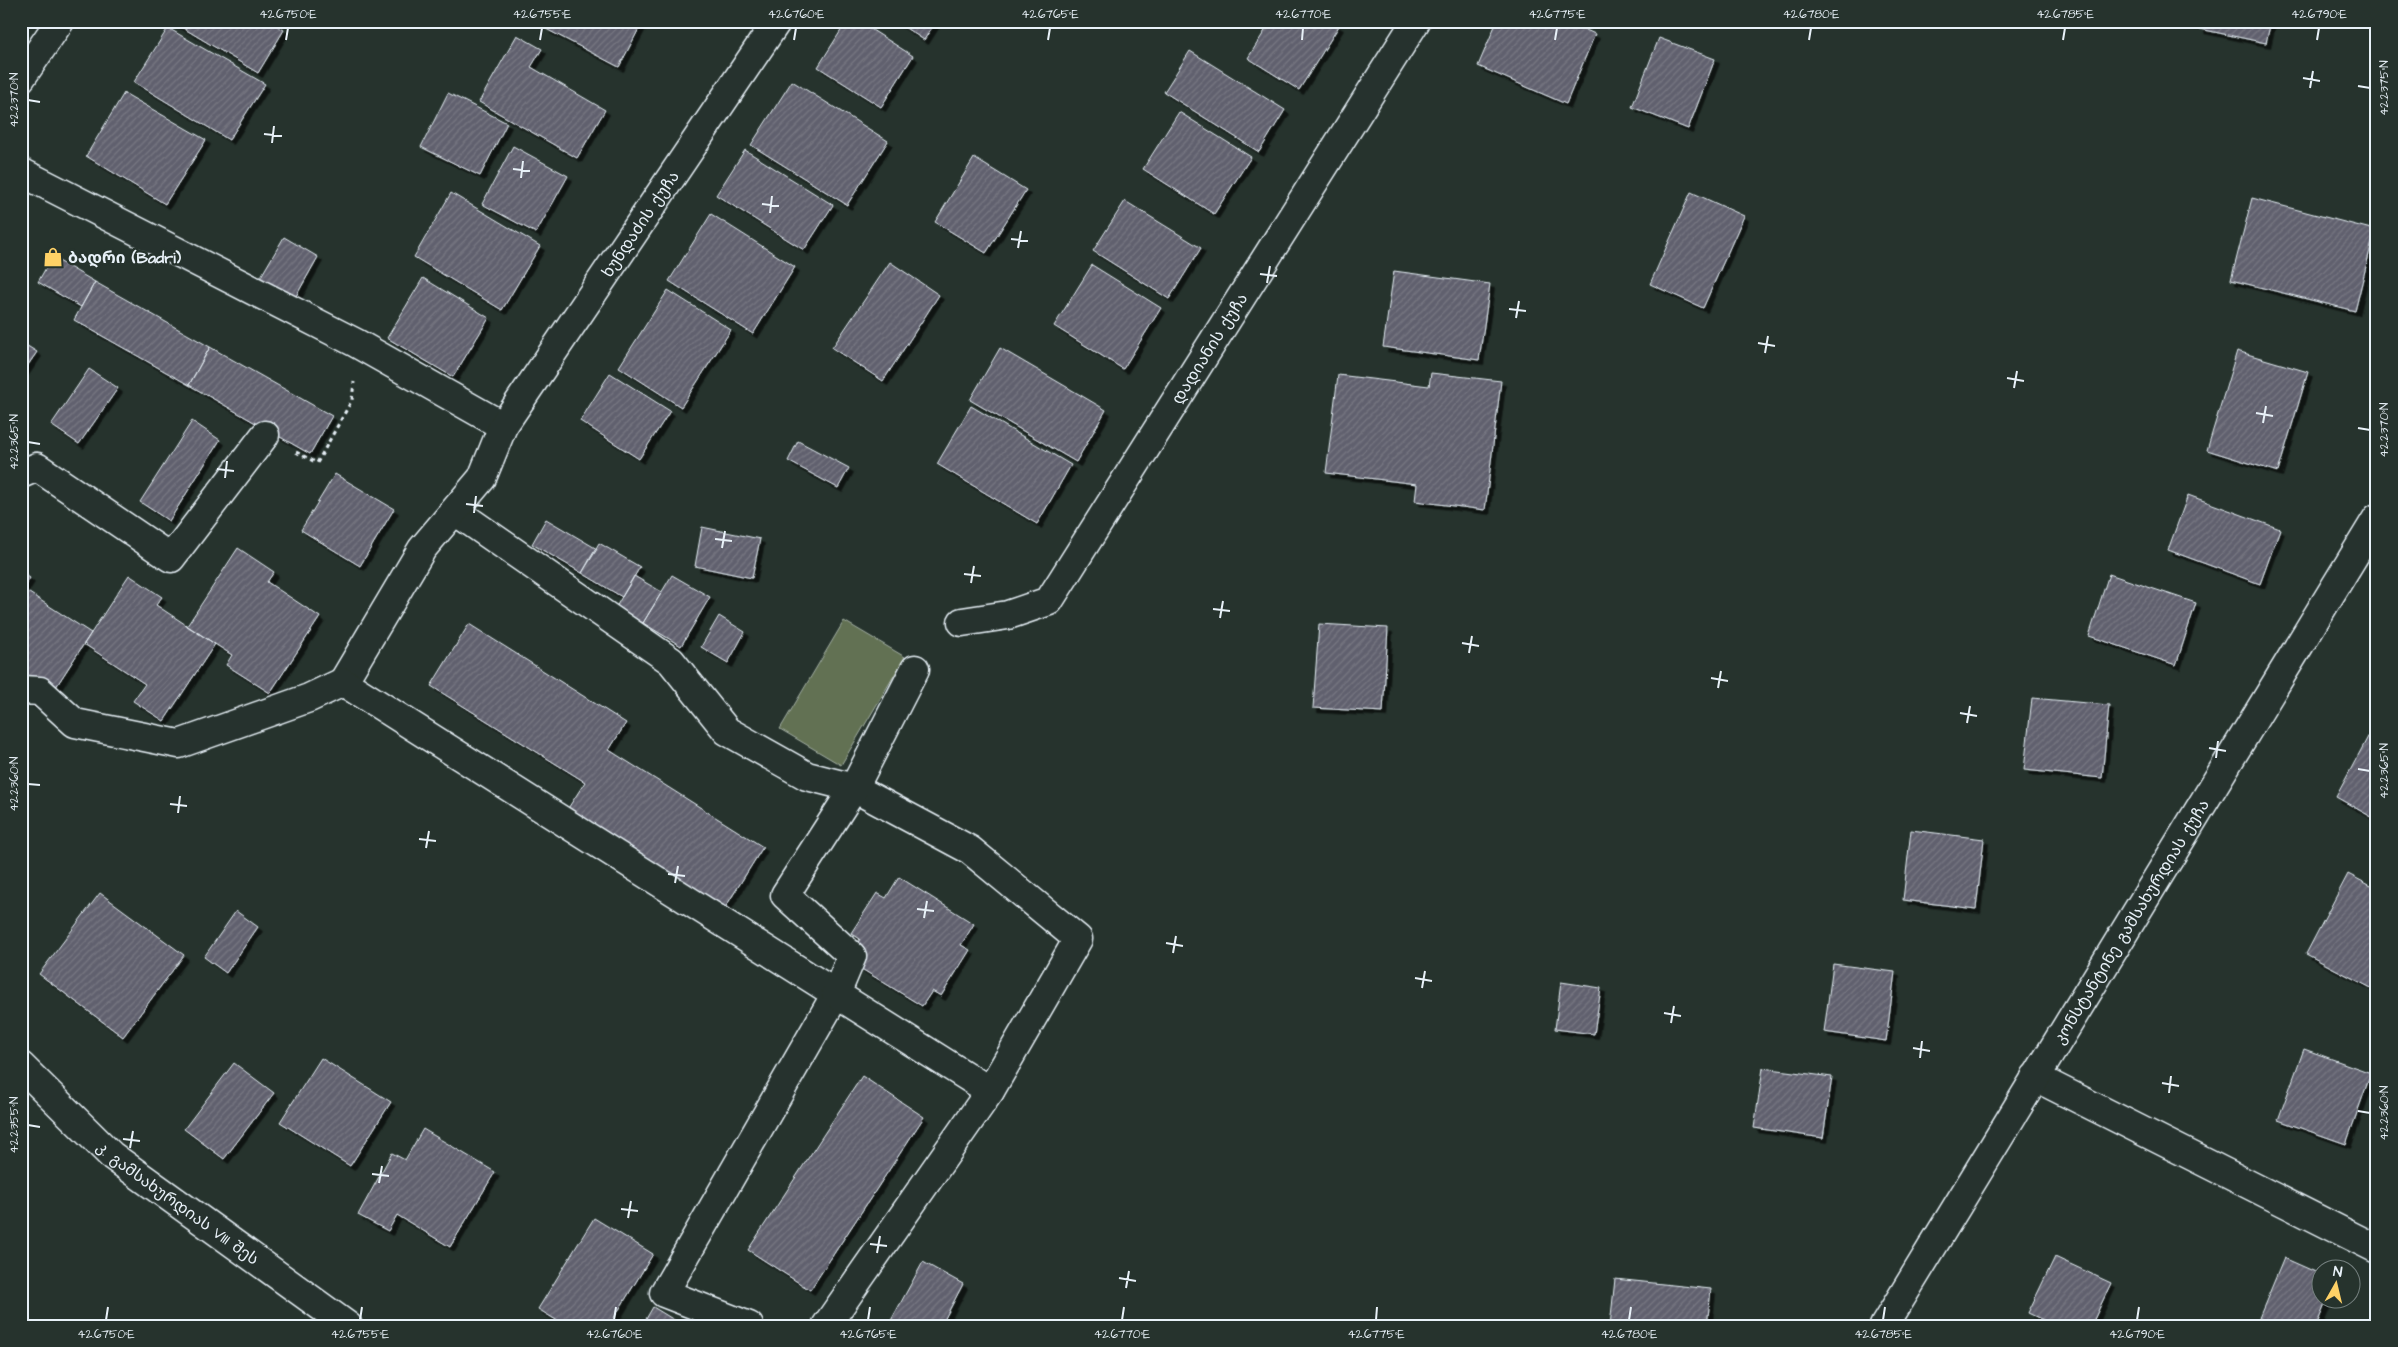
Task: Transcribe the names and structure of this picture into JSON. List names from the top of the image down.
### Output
{
  "streets": {
    "street": [
      "ხუნდაძის ქუჩა",
      "დადიანის ქუჩა",
      "კონსტანტინე გამსახურდიას ქუჩა",
      "კ. გამსახურდიას VIII შეს"
    ]
  },
  "places": {
    "shop": ["ბადრი (Badri)"]
  },
  "north": "top",
  "coordinates": [
    "42.6750°E",
    "42.6755°E",
    "42.6760°E",
    "42.6765°E",
    "42.6770°E",
    "42.6775°E",
    "42.6780°E",
    "42.6785°E",
    "42.6790°E",
    "42.2375°N",
    "42.2370°N",
    "42.2365°N",
    "42.2360°N",
    "42.2355°N"
  ]
}
